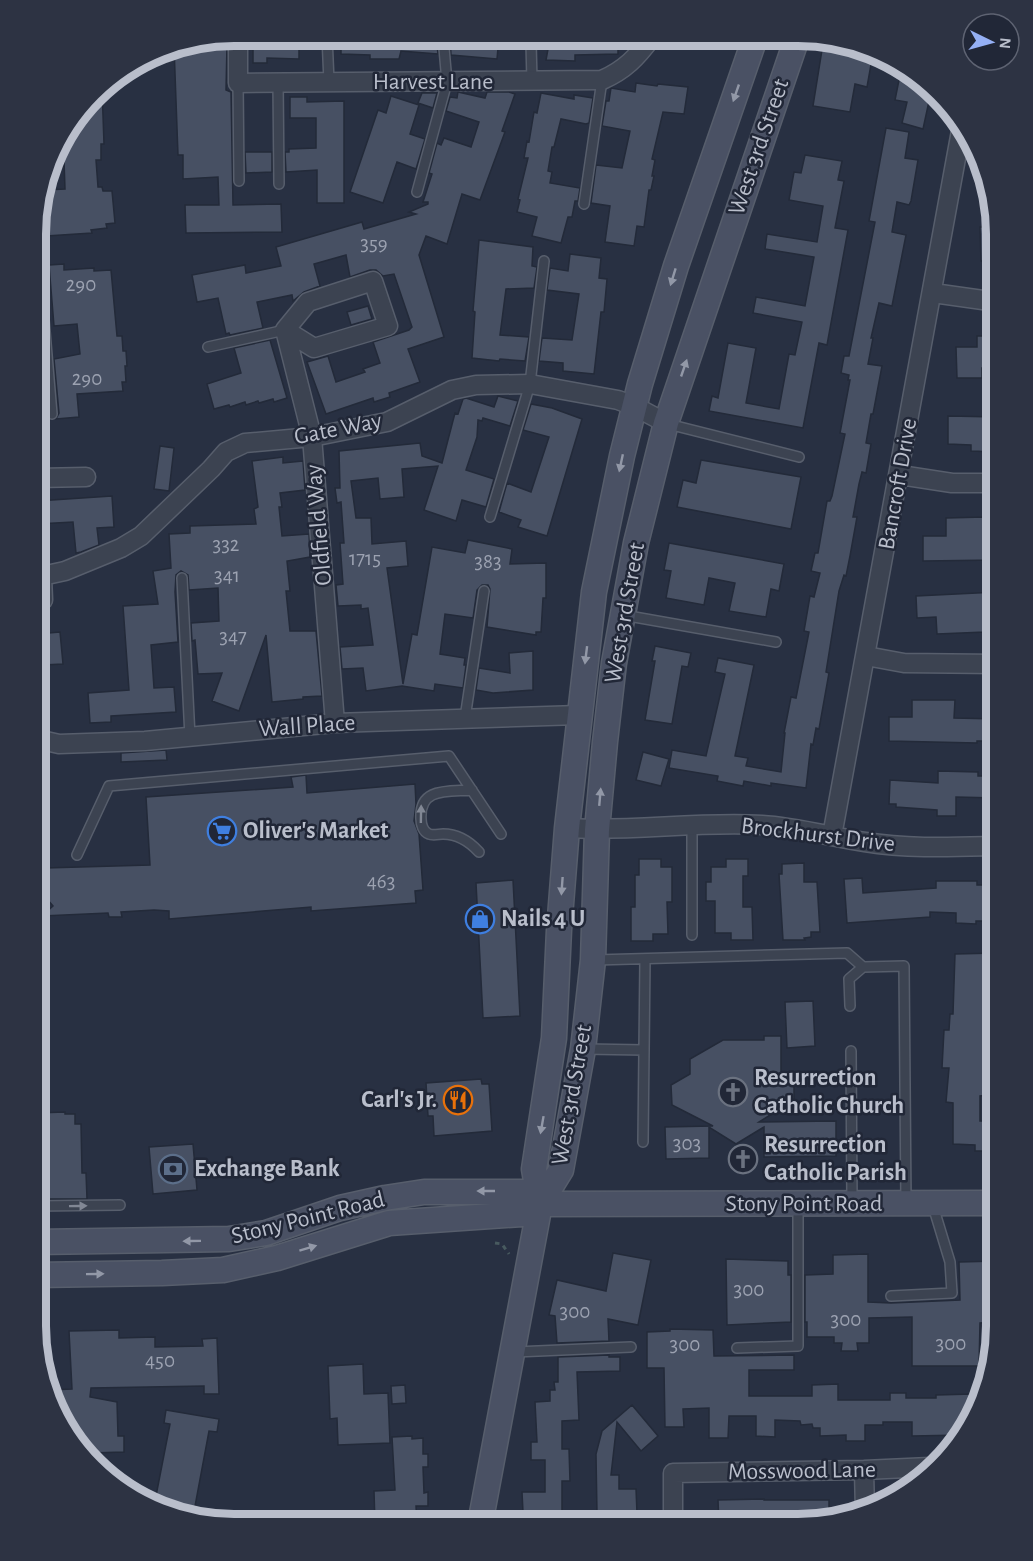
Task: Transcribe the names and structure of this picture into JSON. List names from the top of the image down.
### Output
{
  "streets": {
    "main road": ["West 3rd Street", "Stony Point Road"],
    "street": [
      "Harvest Lane",
      "Gate Way",
      "Bancroft Drive",
      "Oldfield Way",
      "Wall Place",
      "Brockhurst Drive",
      "Mosswood Lane"
    ]
  },
  "crossings": [
    ["West 3rd Street", "Gate Way"],
    ["West 3rd Street", "Wall Place"],
    ["West 3rd Street", "Brockhurst Drive"],
    ["West 3rd Street", "Stony Point Road"],
    ["Gate Way", "Oldfield Way"],
    ["Bancroft Drive", "Brockhurst Drive"],
    ["Oldfield Way", "Wall Place"]
  ],
  "places": {
    "supermarket": ["Oliver's Market"],
    "shop": ["Nails 4 U"],
    "church": ["Resurrection Catholic Church", "Resurrection Catholic Parish"],
    "restaurant": ["Carl's Jr."],
    "bank": ["Exchange Bank"]
  },
  "house_numbers": [
    "359",
    "290",
    "290",
    "332",
    "1715",
    "383",
    "341",
    "347",
    "463",
    "303",
    "300",
    "300",
    "300",
    "300",
    "300",
    "450"
  ],
  "north": "right"
}
